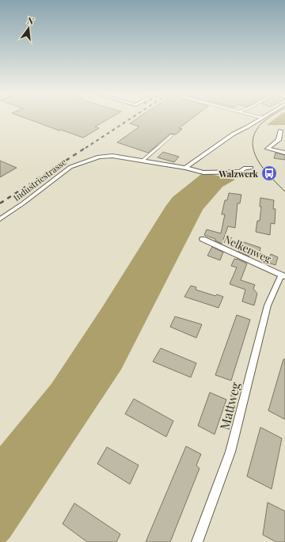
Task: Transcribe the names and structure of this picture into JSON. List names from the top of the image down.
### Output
{
  "streets": {
    "street": ["Industriestrasse", "Nelkenweg", "Mattweg"]
  },
  "crossings": [
    ["Nelkenweg", "Mattweg"]
  ],
  "places": {
    "bus stop": ["Walzwerk"]
  },
  "north": "top"
}
